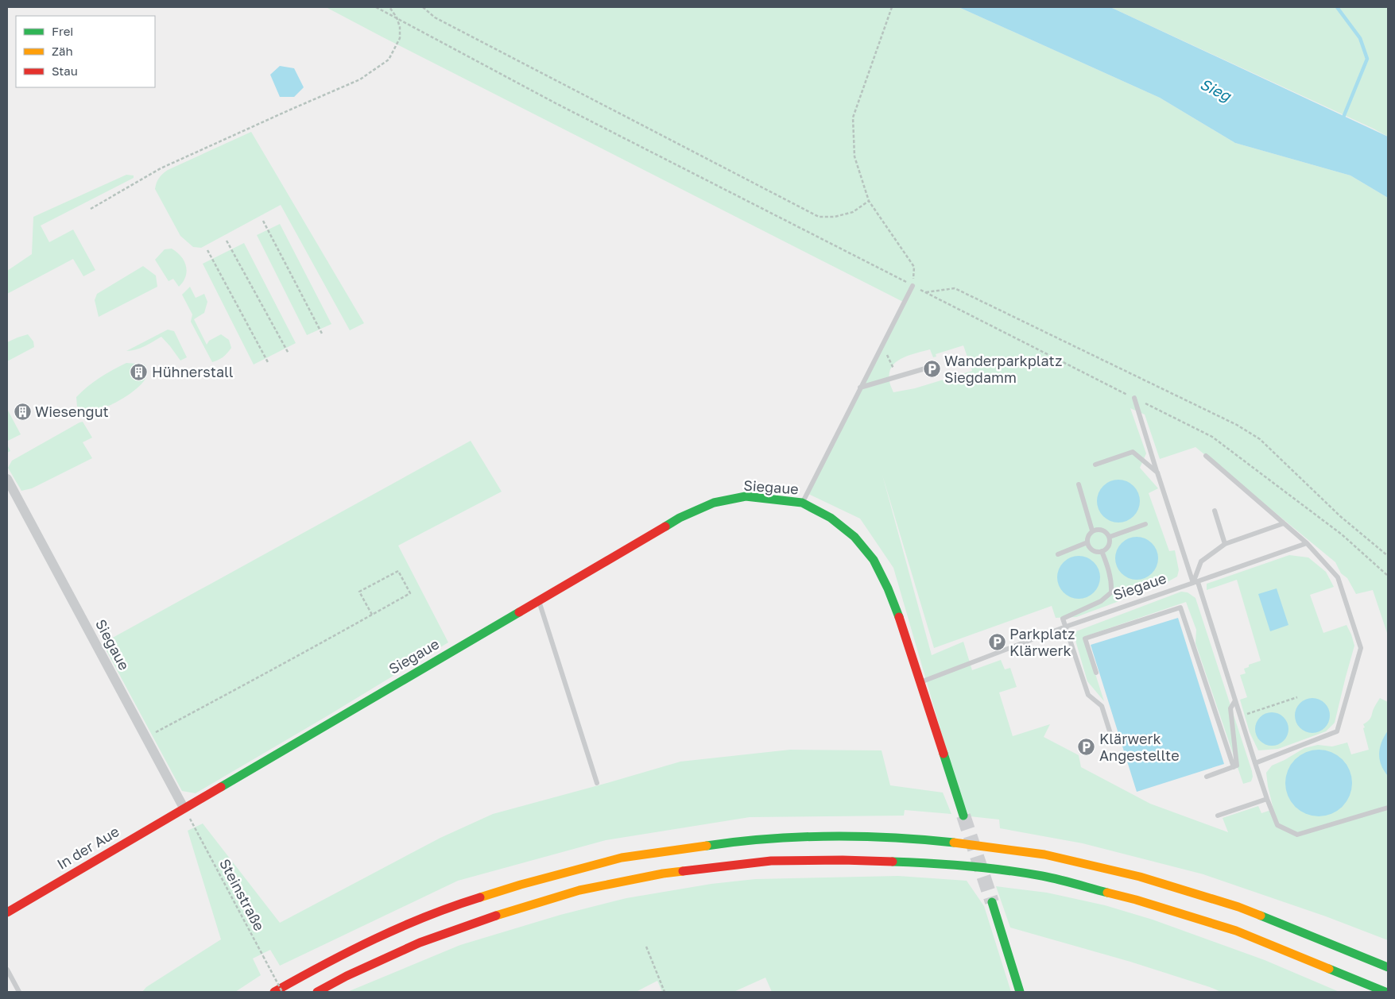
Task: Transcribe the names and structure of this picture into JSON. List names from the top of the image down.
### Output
{
  "streets": {
    "main road": ["Siegaue", "In der Aue"],
    "path": ["Steinstraße"]
  },
  "crossings": [
    ["Siegaue", "In der Aue"],
    ["Siegaue", "Steinstraße"],
    ["In der Aue", "Steinstraße"]
  ],
  "water": ["Sieg"],
  "places": {
    "parking": ["Wanderparkplatz Siegdamm", "Parkplatz Klärwerk", "Klärwerk Angestellte"],
    "building": ["Hühnerstall", "Wiesengut"]
  },
  "legend": ["Frei", "Zäh", "Stau"]
}
